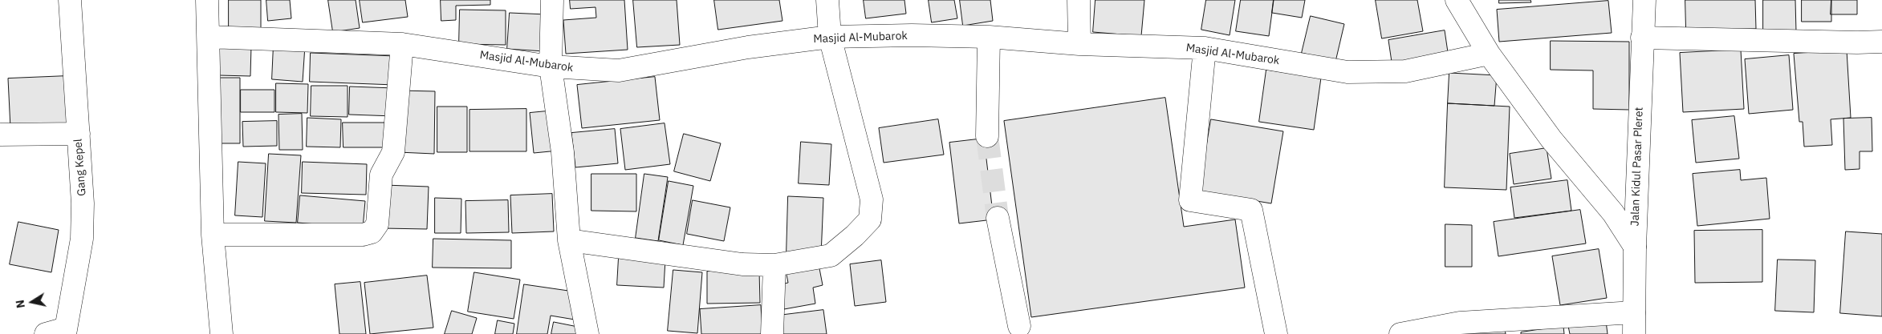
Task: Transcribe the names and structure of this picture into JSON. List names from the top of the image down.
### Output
{
  "streets": {
    "street": ["Masjid Al-Mubarok", "Jalan Kidul Pasar Pleret", "Gang Kepel"]
  },
  "north": "left"
}
